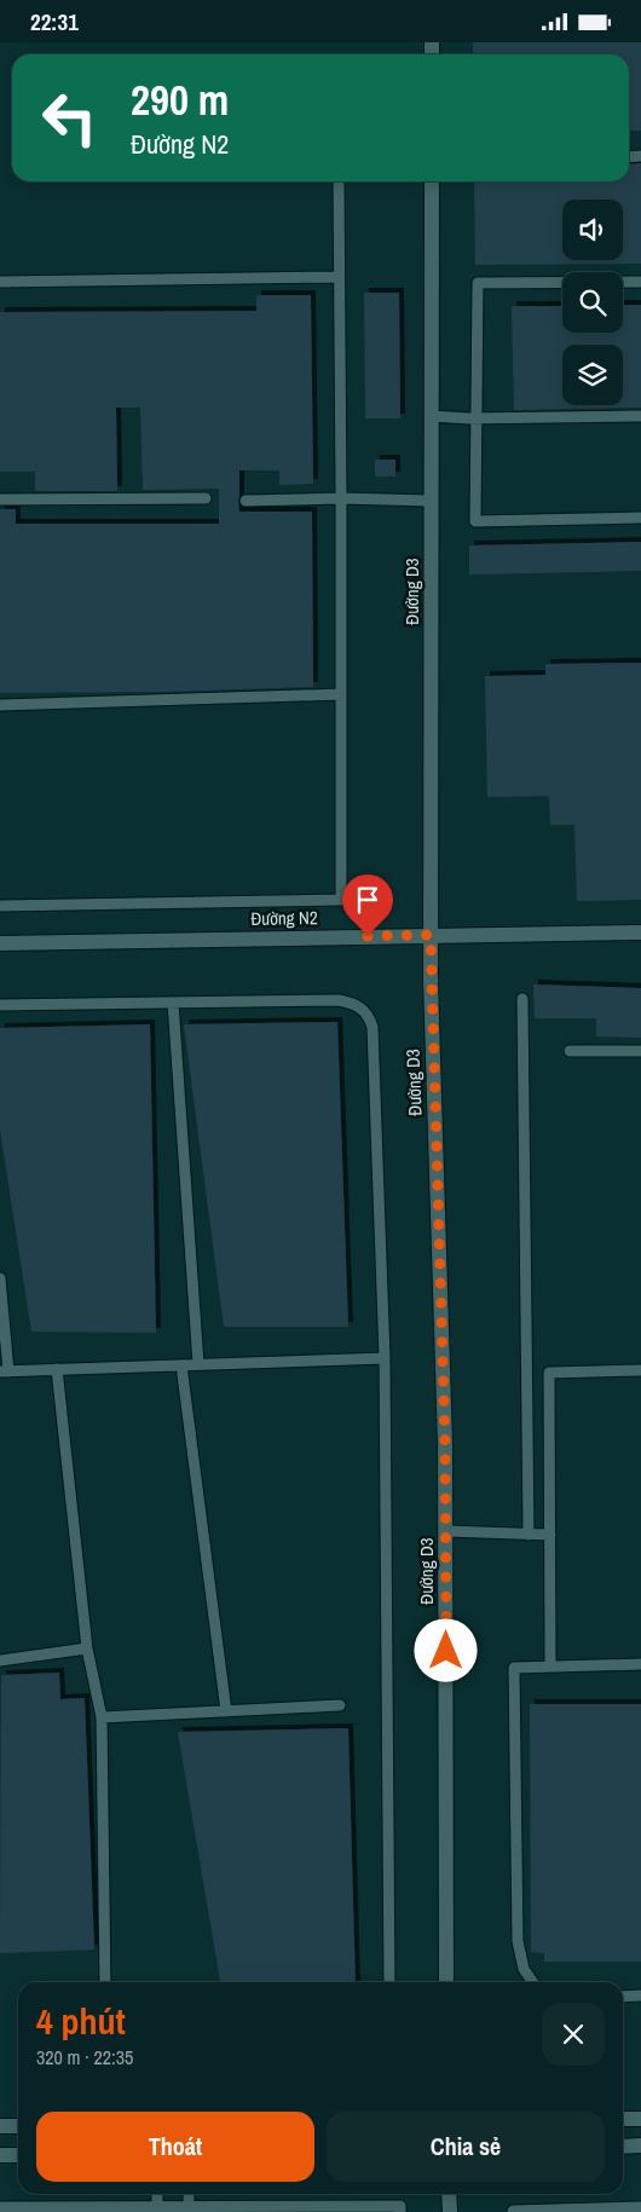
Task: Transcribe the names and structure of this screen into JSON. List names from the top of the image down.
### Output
{
  "streets": {
    "main road": ["Đường D3", "Đường N2"]
  },
  "crossings": [
    ["Đường D3", "Đường N2"]
  ],
  "page": {
    "status": "22:31",
    "turn": ["290 m", "Đường N2"],
    "heading": ["4 phút", "320 m · 22:35"],
    "buttons": ["Thoát", "Chia sẻ"]
  }
}
